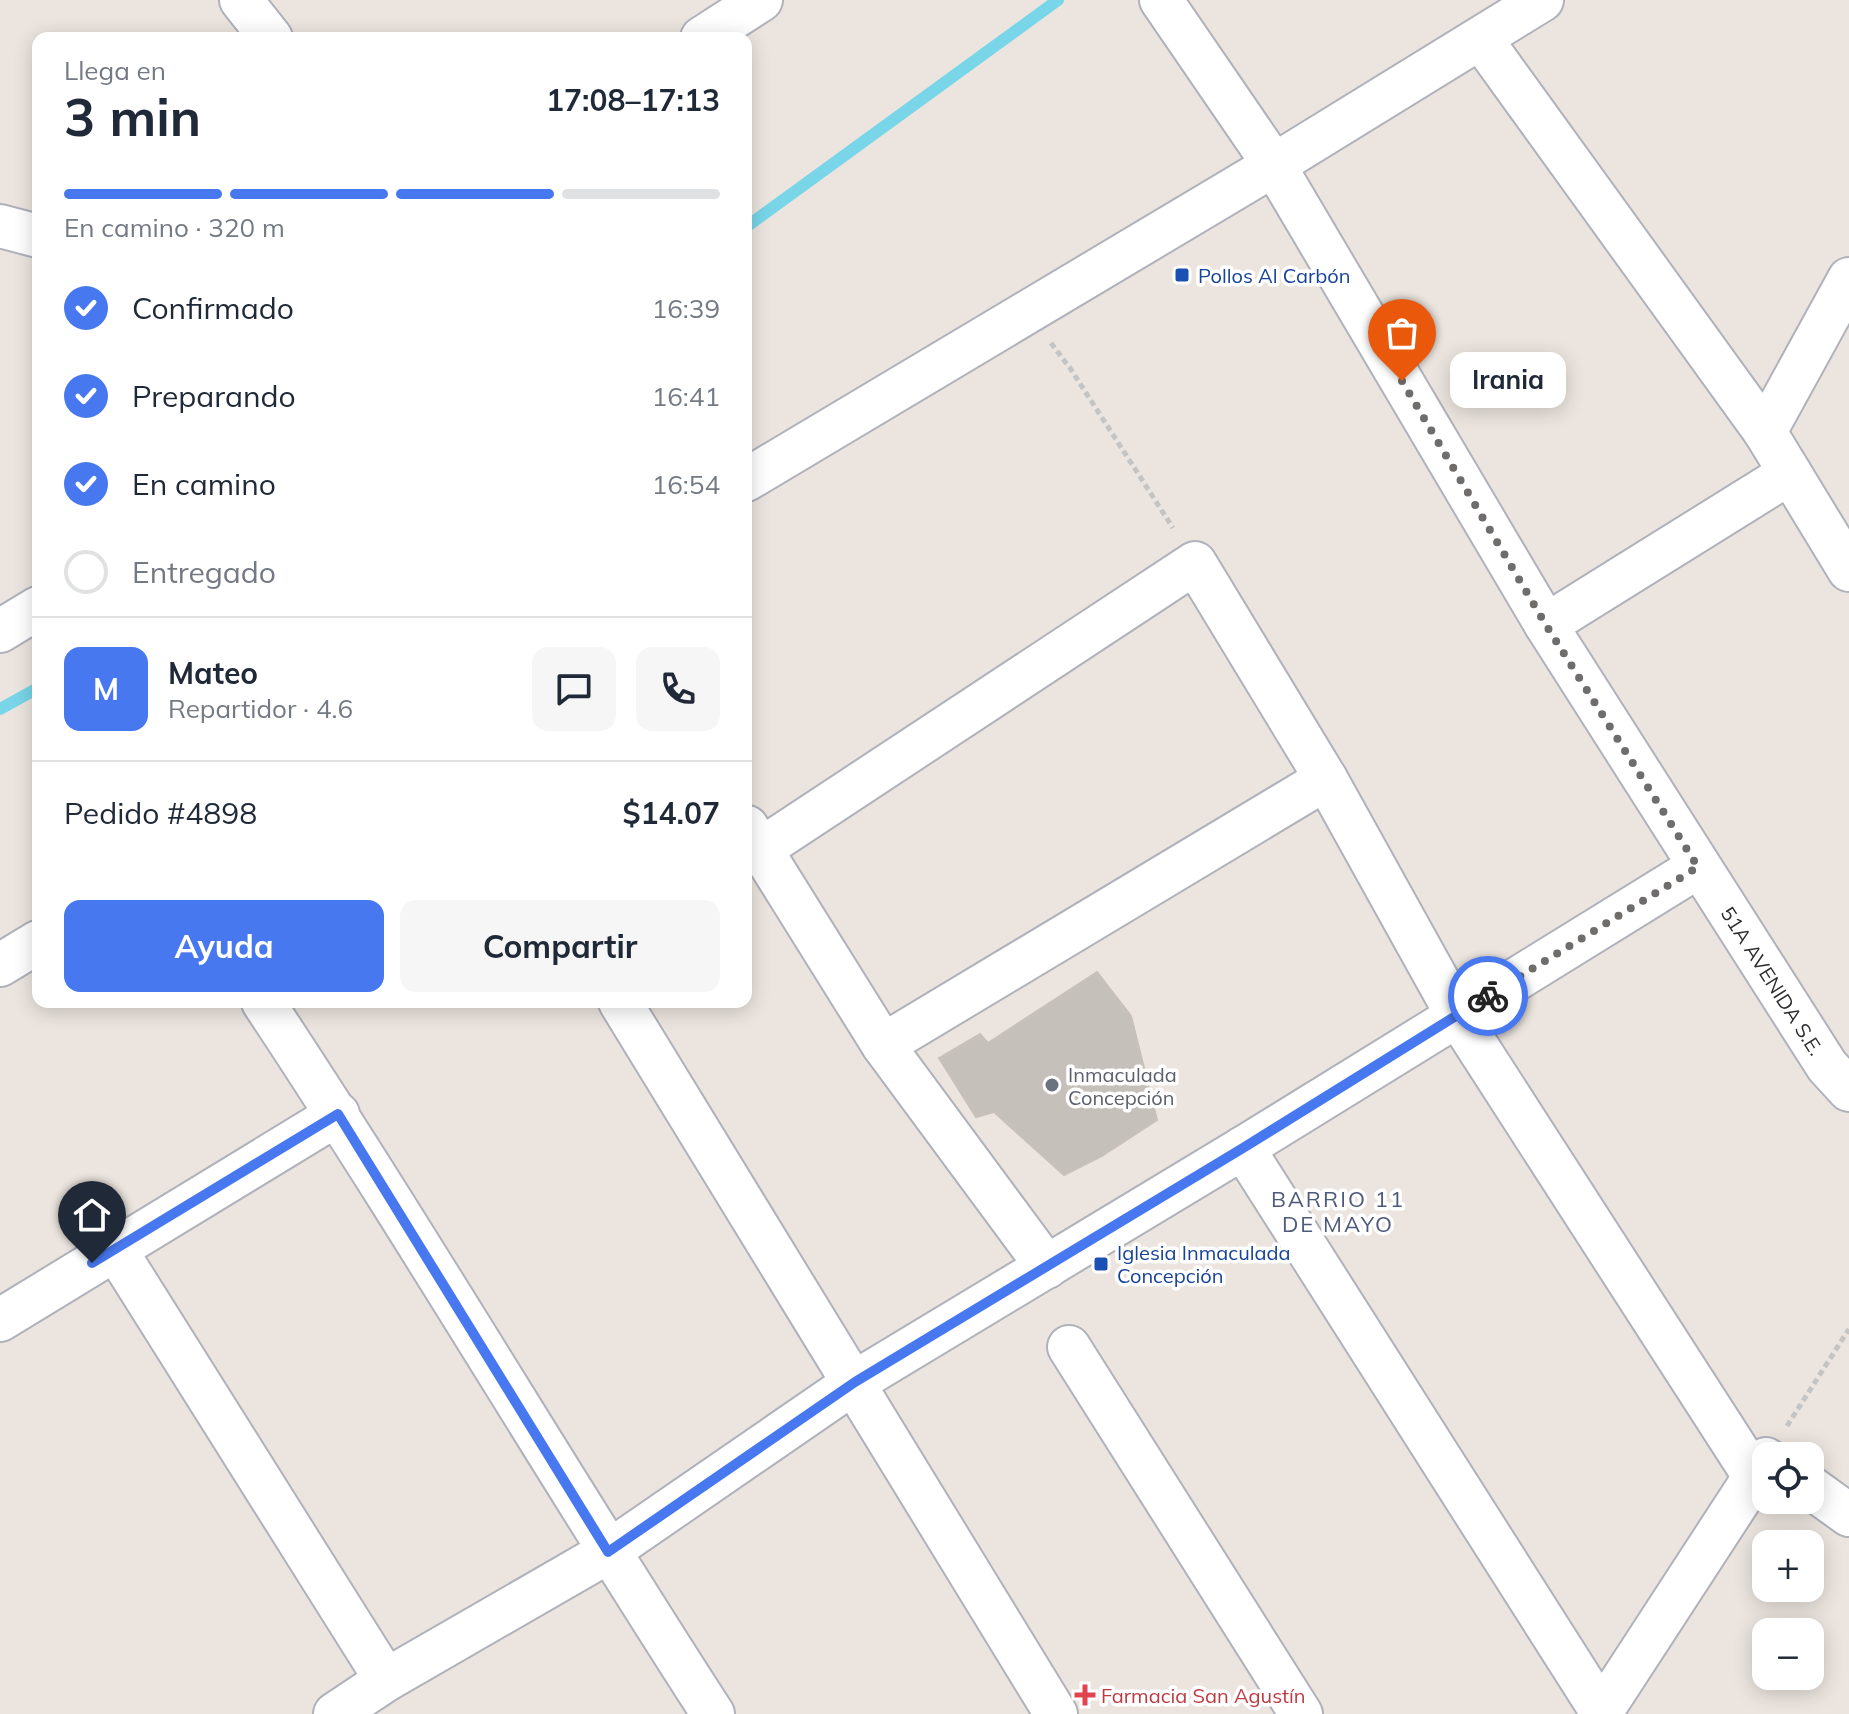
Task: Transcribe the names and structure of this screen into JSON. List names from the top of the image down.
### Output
{
  "streets": {
    "street": ["51A AVENIDA S.E."]
  },
  "districts": ["BARRIO 11 DE MAYO"],
  "places": {
    "transit": ["Pollos Al Carbón", "Iglesia Inmaculada Concepción"],
    "other": ["Irania", "Inmaculada Concepción"],
    "health": ["Farmacia San Agustín"]
  },
  "page": {
    "heading": ["3 min", "Llega en", "17:08–17:13"],
    "panel": [
      "Mateo",
      "Repartidor · 4.6",
      "Pedido #4898",
      "$14.07"
    ],
    "bar": "En camino · 320 m",
    "list": [
      ["Confirmado", "16:39"],
      ["Preparando", "16:41"],
      ["En camino", "16:54"],
      "Entregado"
    ],
    "bubble": "Irania",
    "round": "M",
    "buttons": ["Ayuda", "Compartir"],
    "map_buttons": ["+", "−"]
  }
}
